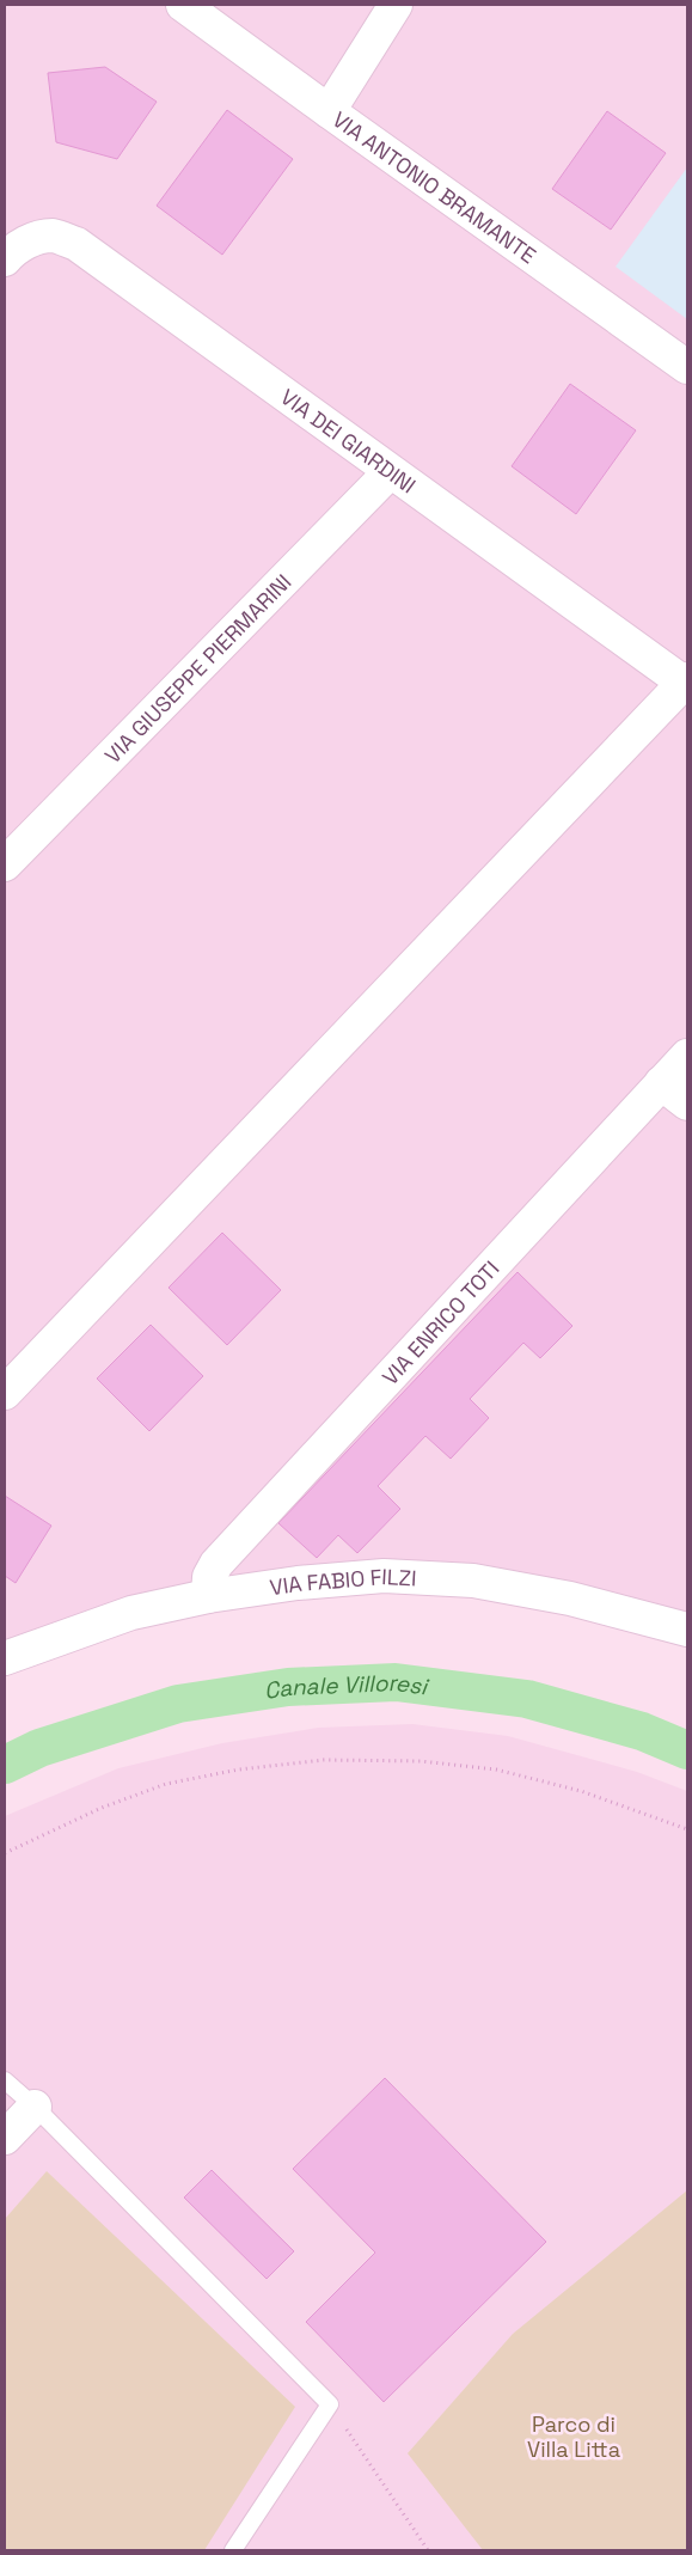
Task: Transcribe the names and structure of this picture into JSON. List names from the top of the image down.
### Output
{
  "streets": {
    "street": [
      "VIA ANTONIO BRAMANTE",
      "VIA DEI GIARDINI",
      "VIA GIUSEPPE PIERMARINI",
      "VIA ENRICO TOTI",
      "VIA FABIO FILZI"
    ]
  },
  "crossings": [
    ["VIA DEI GIARDINI", "VIA GIUSEPPE PIERMARINI"],
    ["VIA ENRICO TOTI", "VIA FABIO FILZI"]
  ],
  "water": ["Canale Villoresi"],
  "parks": ["Parco di Villa Litta"]
}
